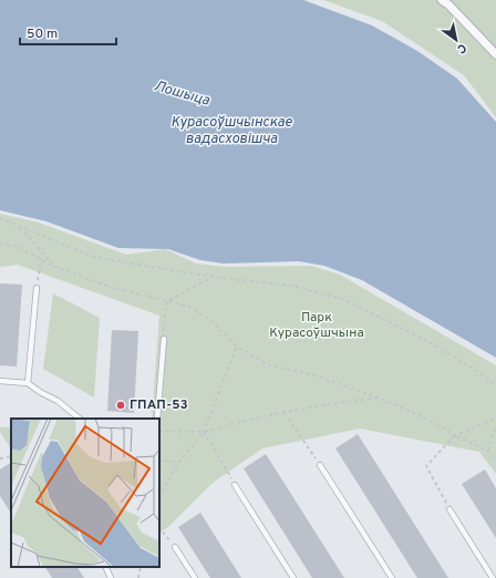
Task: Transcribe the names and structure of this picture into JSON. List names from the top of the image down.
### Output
{
  "water": ["Лошыца", "Курасоўшчынскае вадасховішча"],
  "parks": ["Парк Курасоўшчына"],
  "places": ["ГПАП-53"],
  "scale_bar": "50 m",
  "north": "bottom right"
}
